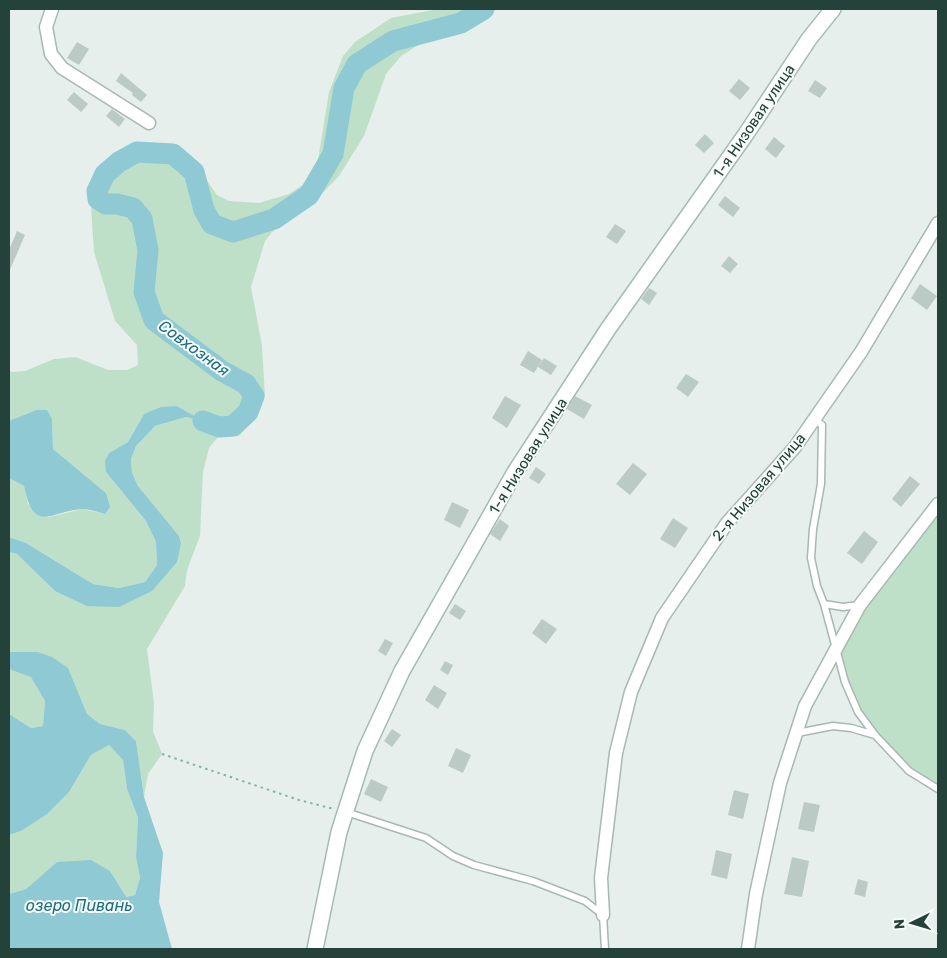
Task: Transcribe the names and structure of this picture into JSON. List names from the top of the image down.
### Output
{
  "streets": {
    "street": ["1-я Низовая улица", "2-я Низовая улица"]
  },
  "water": ["Совхозная", "озеро Пивань"],
  "north": "left"
}
